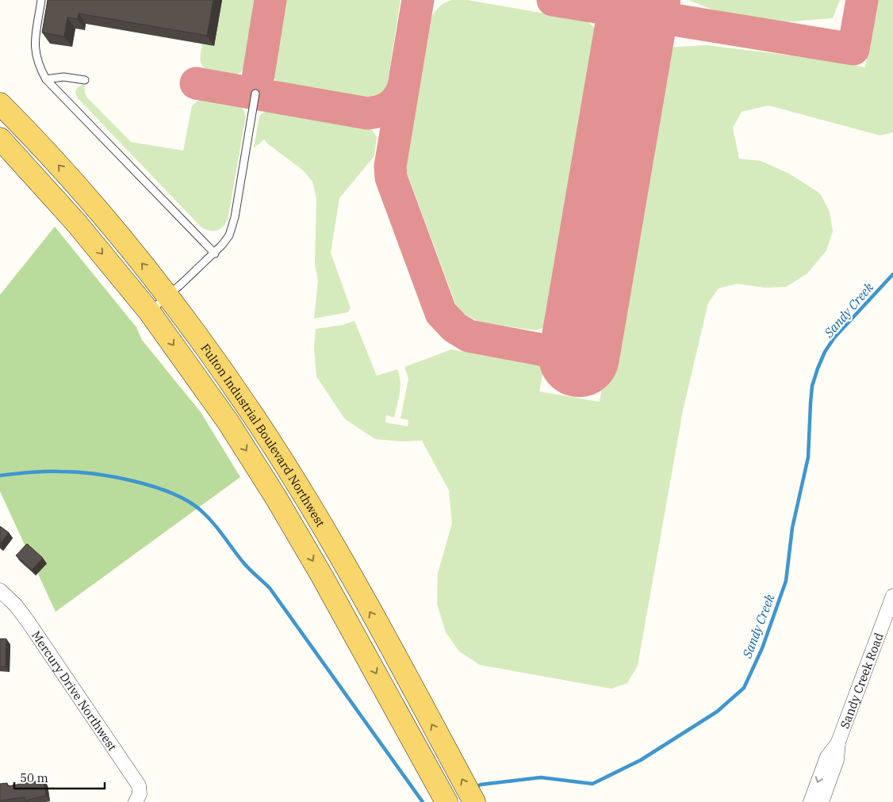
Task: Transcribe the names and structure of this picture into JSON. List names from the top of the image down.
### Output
{
  "streets": {
    "main road": ["Fulton Industrial Boulevard Northwest"],
    "street": ["Sandy Creek Road", "Mercury Drive Northwest"]
  },
  "water": ["Sandy Creek"],
  "scale_bar": "50 m"
}
